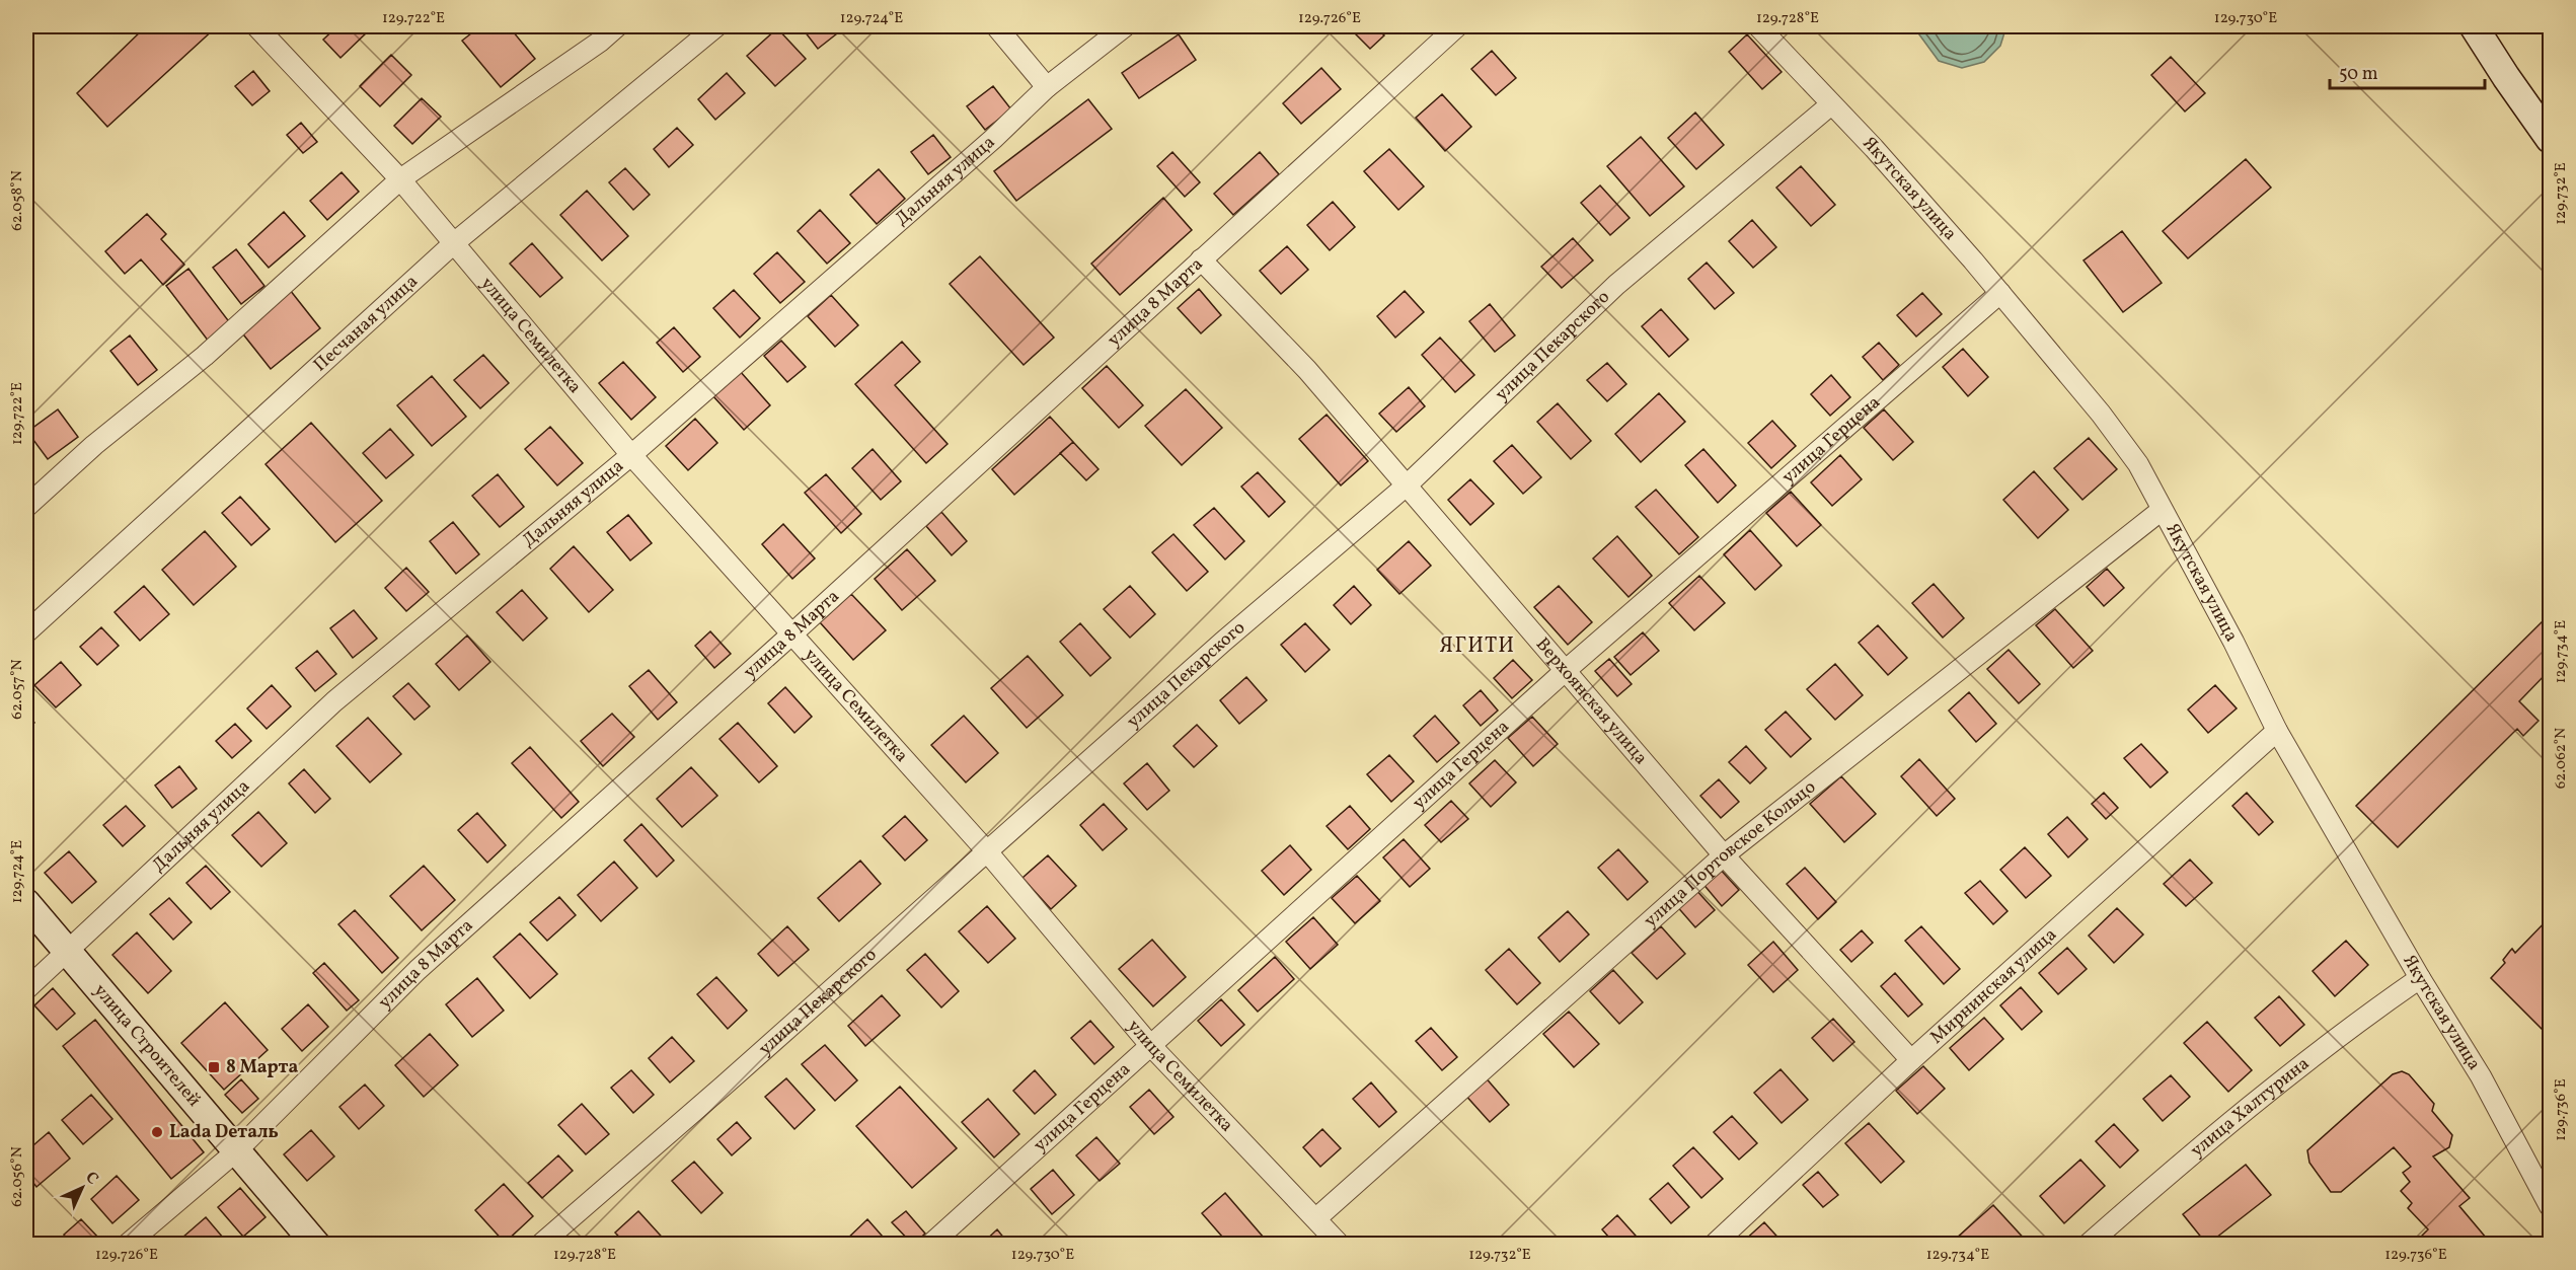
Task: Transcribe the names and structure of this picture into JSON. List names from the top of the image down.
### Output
{
  "streets": {
    "main road": ["улица Строителей"],
    "street": [
      "Дальняя улица",
      "Якутская улица",
      "улица 8 Марта",
      "Песчаная улица",
      "улица Семилетка",
      "улица Пекарского",
      "улица Герцена",
      "Верхоянская улица",
      "улица Портовское Кольцо",
      "Мирнинская улица",
      "улица Халтурина"
    ]
  },
  "crossings": [
    ["Дальняя улица", "улица Семилетка"],
    ["Дальняя улица", "улица Строителей"],
    ["Якутская улица", "улица Пекарского"],
    ["Якутская улица", "улица Герцена"],
    ["Якутская улица", "улица Портовское Кольцо"],
    ["Якутская улица", "Мирнинская улица"],
    ["Якутская улица", "улица Халтурина"],
    ["улица 8 Марта", "улица Семилетка"],
    ["улица 8 Марта", "Верхоянская улица"],
    ["улица 8 Марта", "улица Строителей"],
    ["Песчаная улица", "улица Семилетка"],
    ["улица Семилетка", "улица Пекарского"],
    ["улица Семилетка", "улица Герцена"],
    ["улица Семилетка", "улица Портовское Кольцо"],
    ["улица Пекарского", "Верхоянская улица"],
    ["улица Герцена", "Верхоянская улица"],
    ["Верхоянская улица", "улица Портовское Кольцо"],
    ["Верхоянская улица", "Мирнинская улица"]
  ],
  "districts": ["ЯГИТИ"],
  "places": {
    "transit": ["8 Марта"],
    "other": ["Lada Dеталь"]
  },
  "scale_bar": "50 m",
  "north": "top right",
  "coordinates": [
    "129.722°E",
    "129.724°E",
    "129.726°E",
    "129.728°E",
    "129.730°E",
    "129.732°E",
    "62.058°N",
    "129.734°E",
    "62.057°N",
    "62.062°N",
    "129.736°E",
    "62.056°N"
  ]
}
